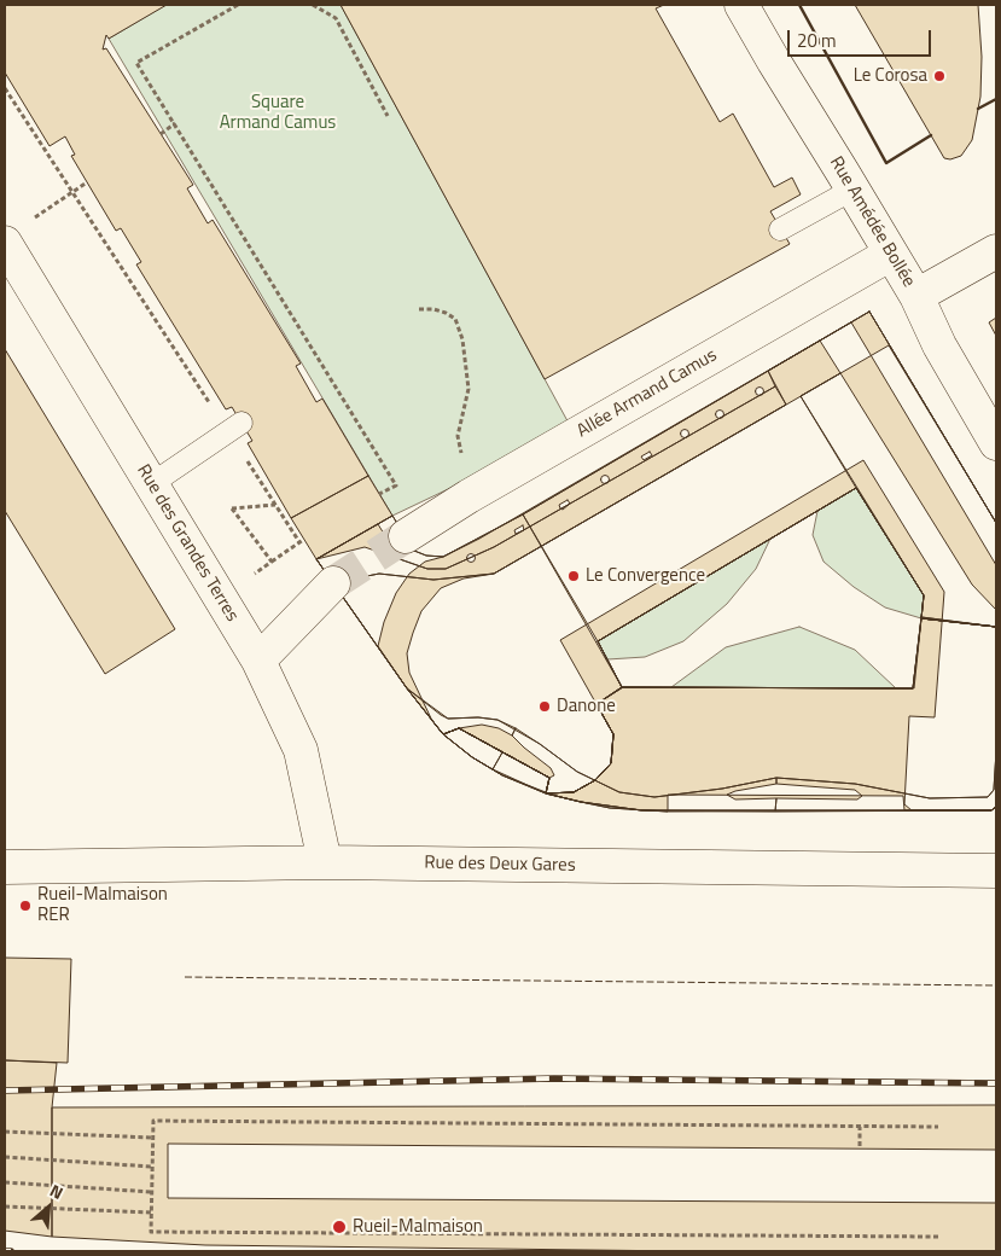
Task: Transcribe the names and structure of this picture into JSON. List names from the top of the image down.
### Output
{
  "streets": {
    "street": [
      "Rue Amédée Bollée",
      "Allée Armand Camus",
      "Rue des Grandes Terres",
      "Rue des Deux Gares"
    ]
  },
  "crossings": [
    ["Rue Amédée Bollée", "Allée Armand Camus"],
    ["Rue des Grandes Terres", "Rue des Deux Gares"]
  ],
  "parks": ["Square Armand Camus"],
  "places": [
    "Le Corosa",
    "Le Convergence",
    "Danone",
    "Rueil-Malmaison RER",
    "Rueil-Malmaison"
  ],
  "scale_bar": "20 m",
  "north": "top right"
}
